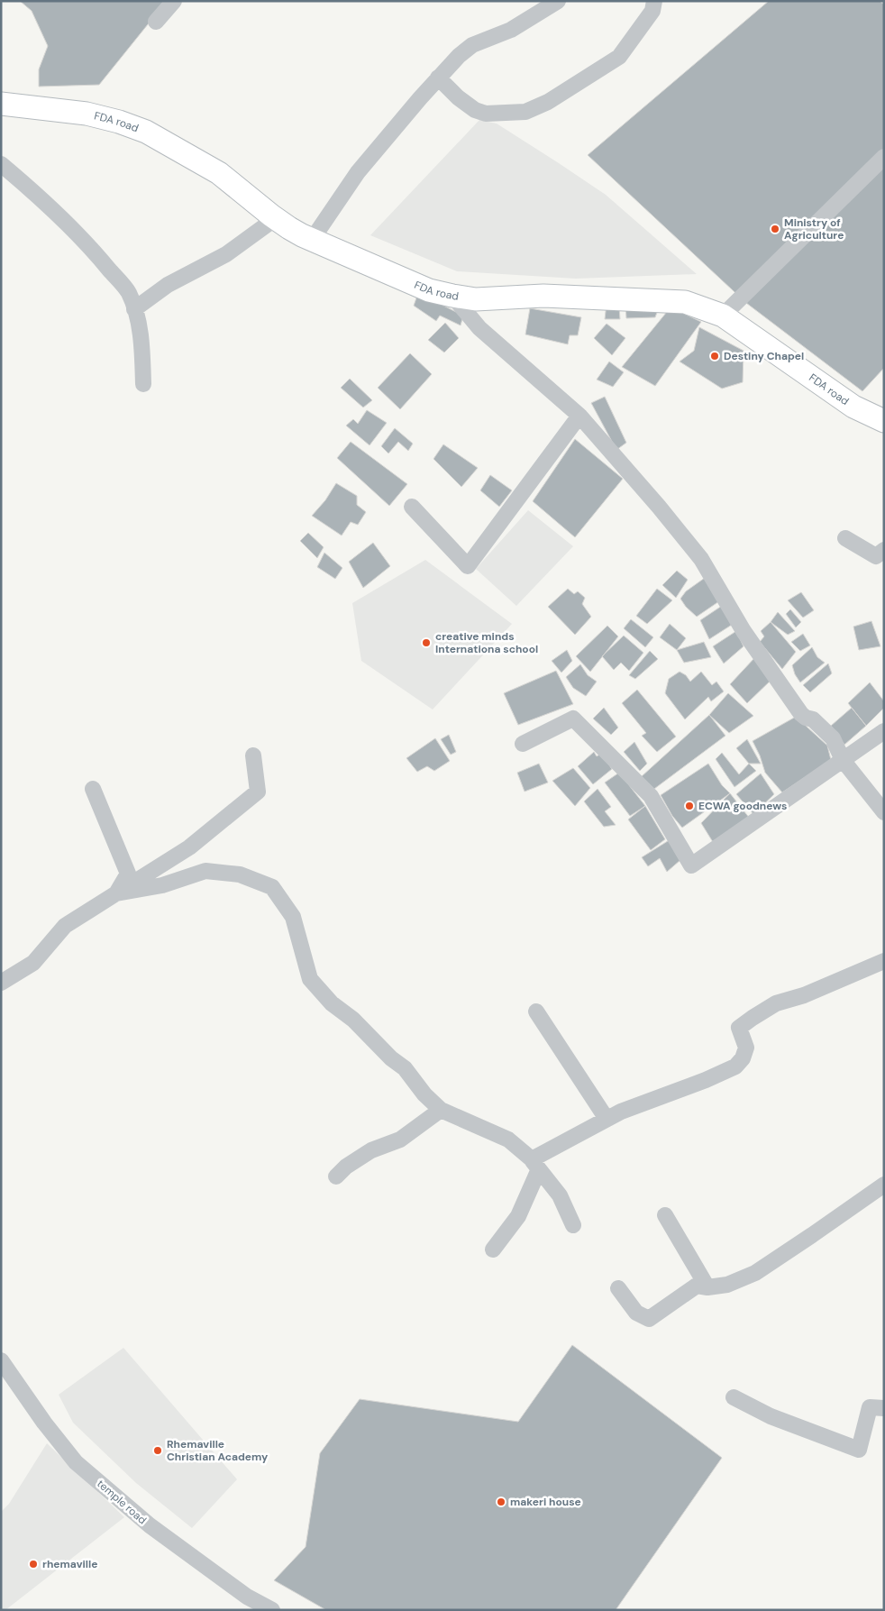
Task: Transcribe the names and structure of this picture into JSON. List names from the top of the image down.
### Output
{
  "streets": {
    "street": ["FDA road", "temple road"]
  },
  "places": [
    "Ministry of Agriculture",
    "Destiny Chapel",
    "creative minds Internationa school",
    "ECWA goodnews",
    "Rhemaville Christian Academy",
    "makeri house",
    "rhemaville"
  ]
}
